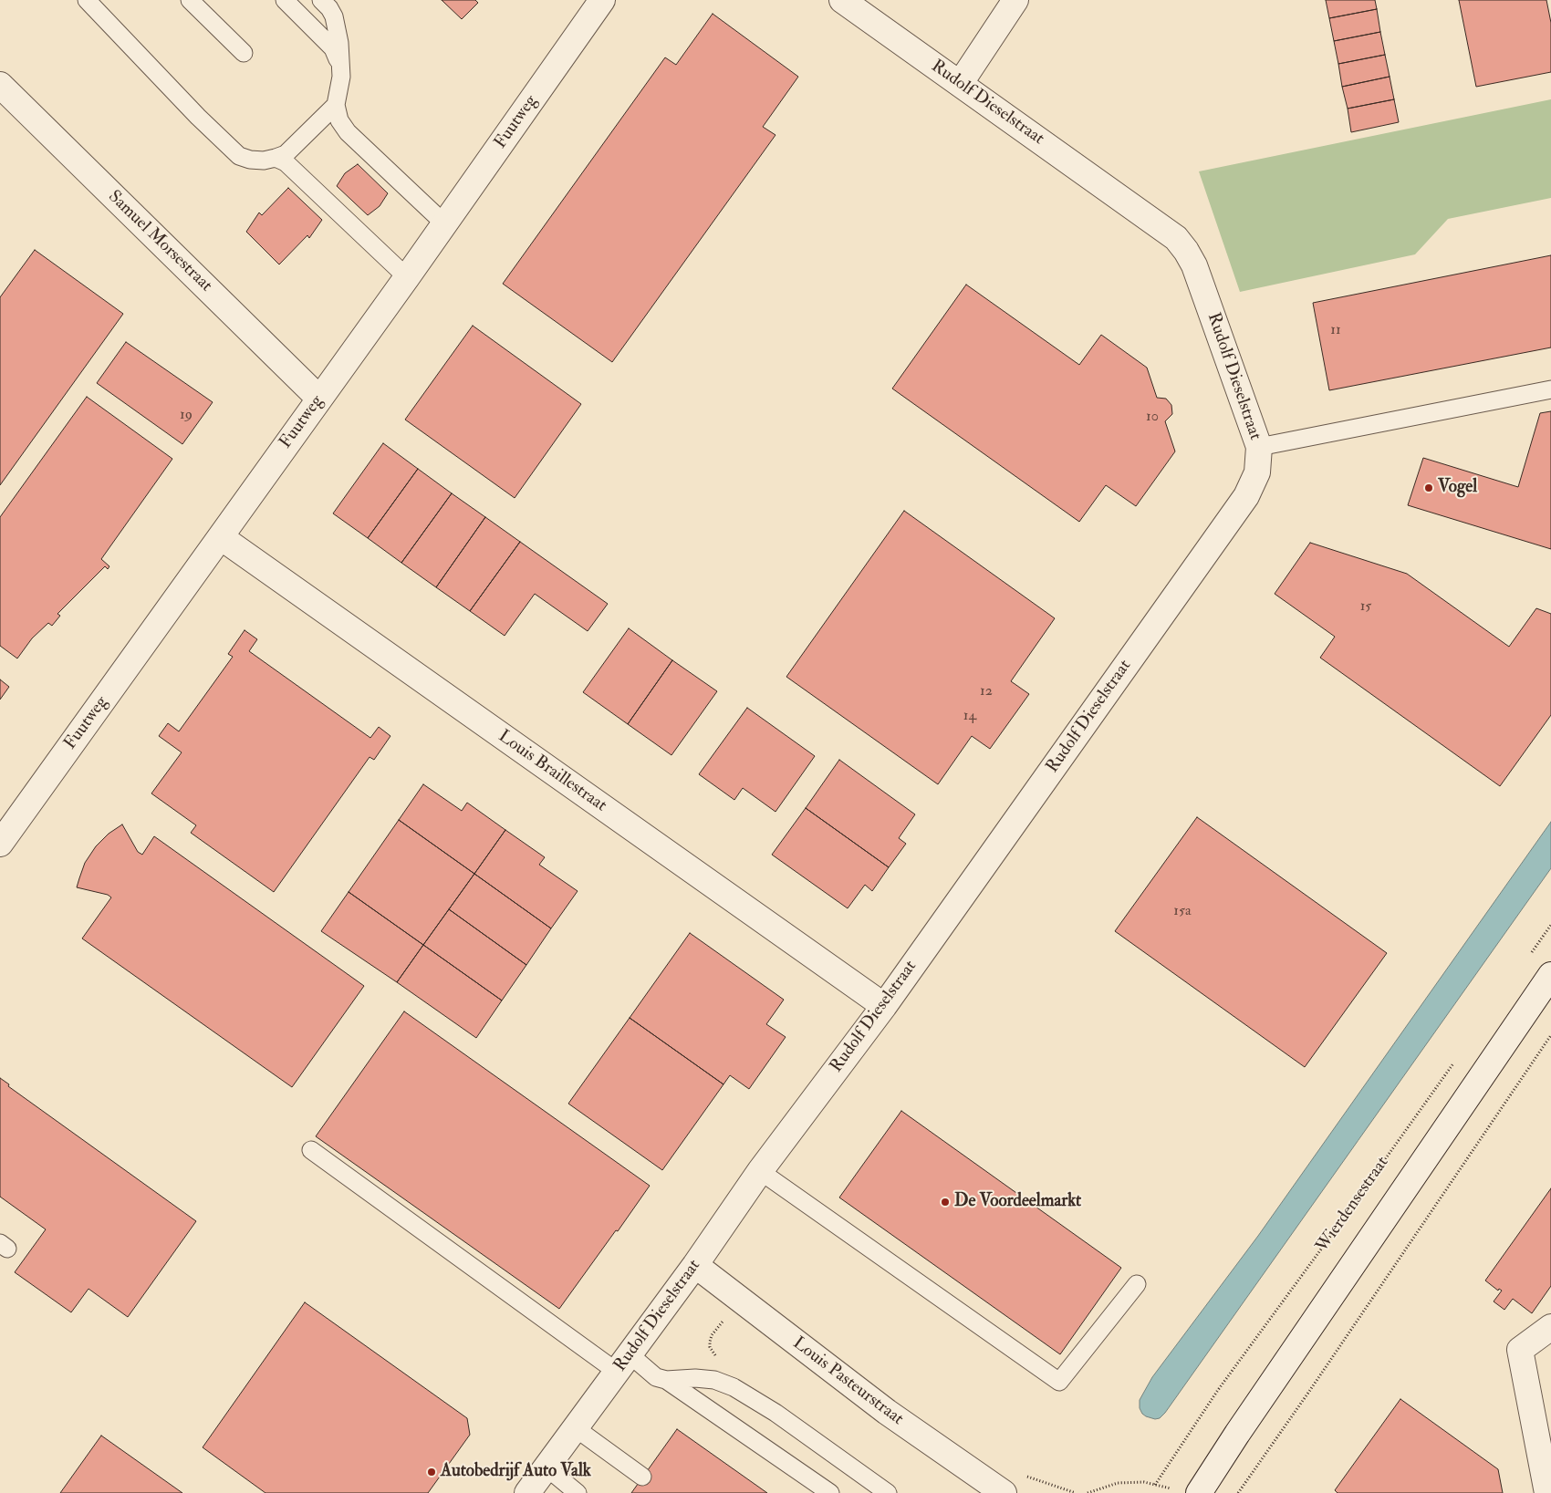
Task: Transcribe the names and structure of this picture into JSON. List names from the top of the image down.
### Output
{
  "streets": {
    "street": [
      "Rudolf Dieselstraat",
      "Fuutweg",
      "Samuel Morsestraat",
      "Louis Braillestraat",
      "Wierdensestraat",
      "Louis Pasteurstraat"
    ]
  },
  "crossings": [
    ["Rudolf Dieselstraat", "Louis Braillestraat"],
    ["Rudolf Dieselstraat", "Louis Pasteurstraat"],
    ["Fuutweg", "Samuel Morsestraat"],
    ["Fuutweg", "Louis Braillestraat"]
  ],
  "places": ["Vogel", "De Voordeelmarkt", "Autobedrijf Auto Valk"],
  "house_numbers": [
    "11",
    "19",
    "10",
    "15",
    "12",
    "14",
    "15a"
  ]
}
